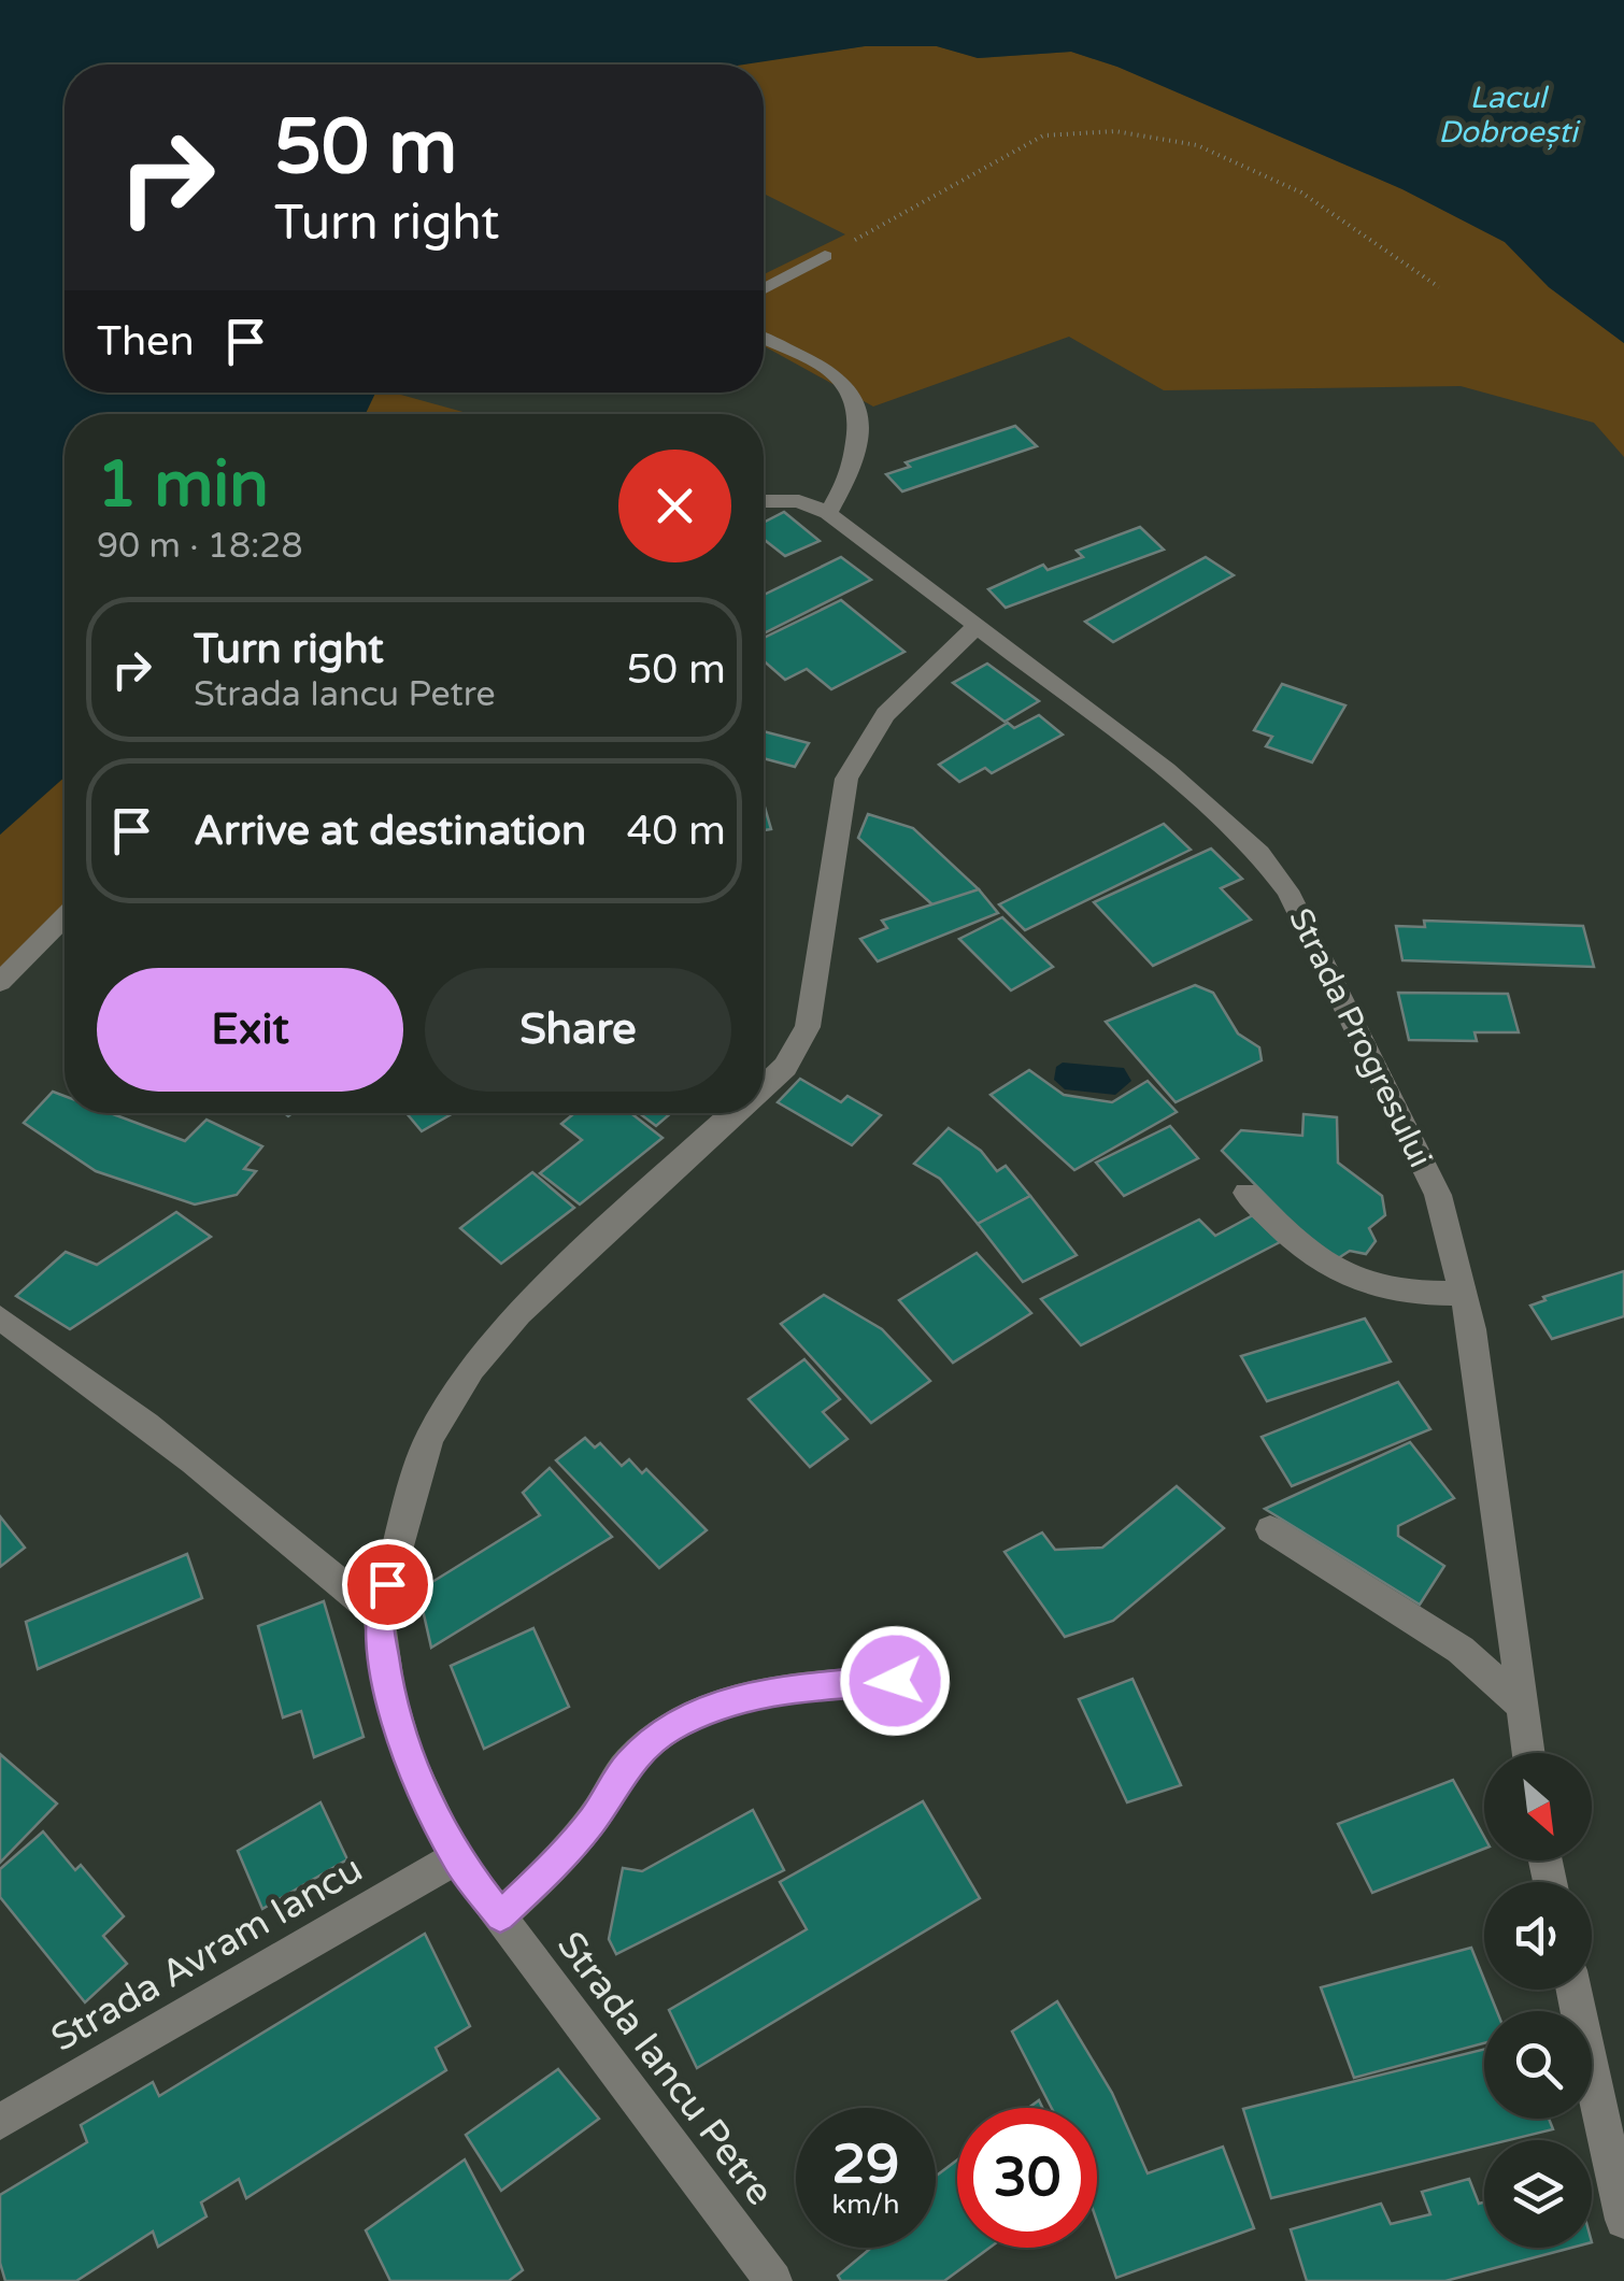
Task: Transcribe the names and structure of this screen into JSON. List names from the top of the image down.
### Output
{
  "streets": {
    "street": ["Strada Progresului", "Strada Avram Iancu", "Strada Iancu Petre"]
  },
  "crossings": [
    ["Strada Progresului", "Strada Iancu Petre"],
    ["Strada Avram Iancu", "Strada Iancu Petre"]
  ],
  "water": ["Lacul Dobroești"],
  "north": "bottom right",
  "page": {
    "turn": ["50 m", "Turn right"],
    "then": "Then",
    "heading": ["1 min", "90 m · 18:28"],
    "list": [
      {
        "name": "Turn right",
        "note": "Strada Iancu Petre",
        "value": "50 m"
      },
      {
        "name": "Arrive at destination",
        "value": "40 m"
      }
    ],
    "buttons": ["Exit", "Share"],
    "speed": "29 km/h",
    "limit": "30"
  }
}
